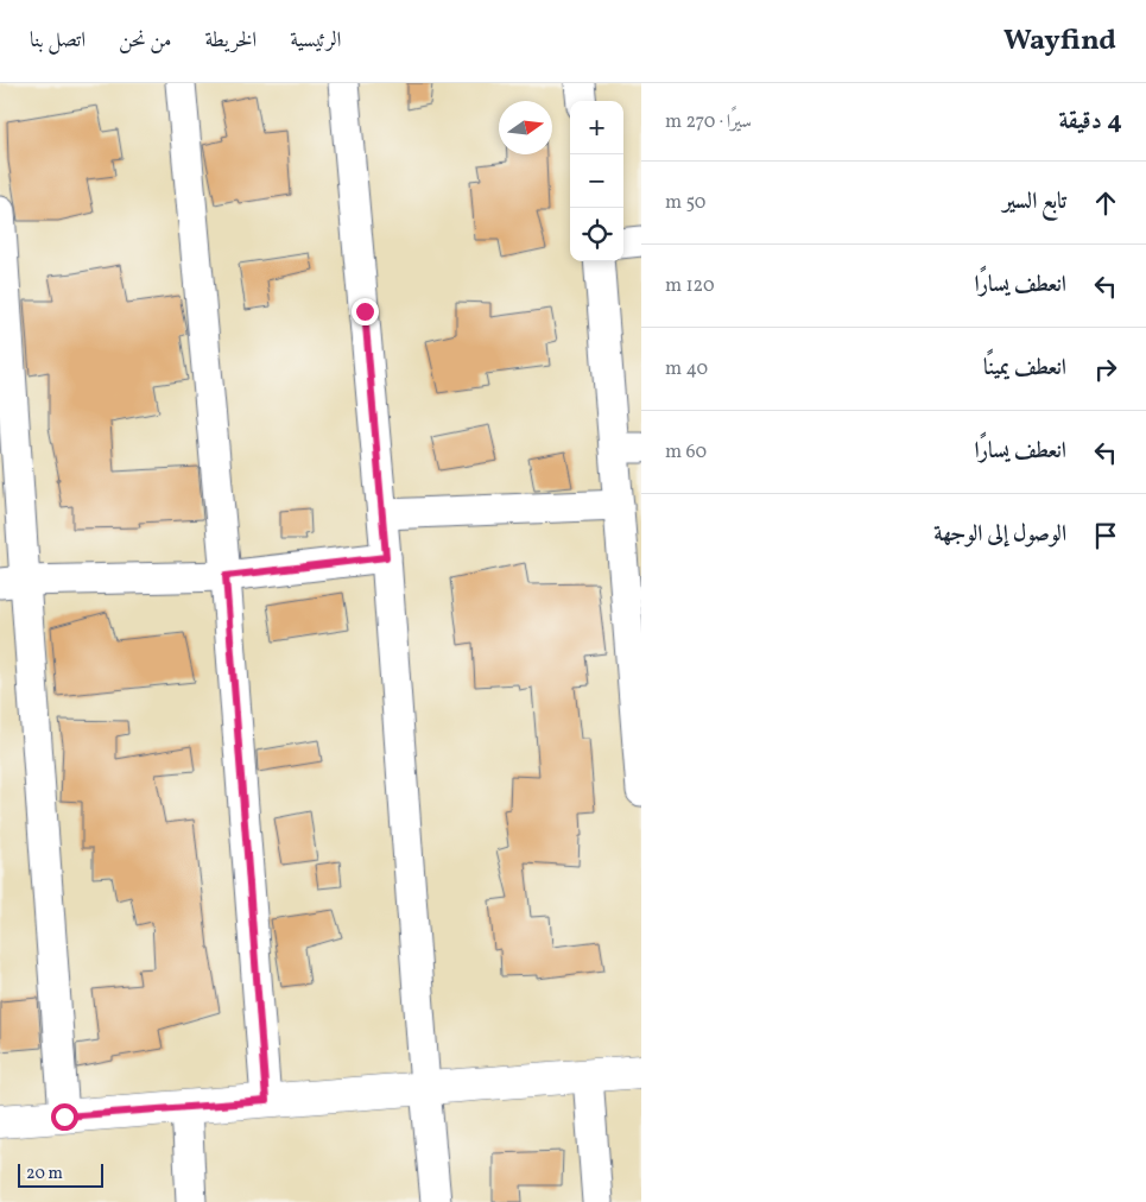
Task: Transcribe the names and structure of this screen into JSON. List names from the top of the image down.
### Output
{
  "scale_bar": "20 m",
  "north": "right",
  "page": {
    "header": "Wayfind",
    "nav": [
      "الرئيسية",
      "الخريطة",
      "من نحن",
      "اتصل بنا"
    ],
    "heading": ["4 دقيقة", "سيرًا · 270 m"],
    "map_buttons": ["+", "−"],
    "list": [
      ["تابع السير", "50 m"],
      ["انعطف يسارًا", "120 m"],
      ["انعطف يمينًا", "40 m"],
      ["انعطف يسارًا", "60 m"],
      "الوصول إلى الوجهة"
    ],
    "scale": "20 m"
  }
}
